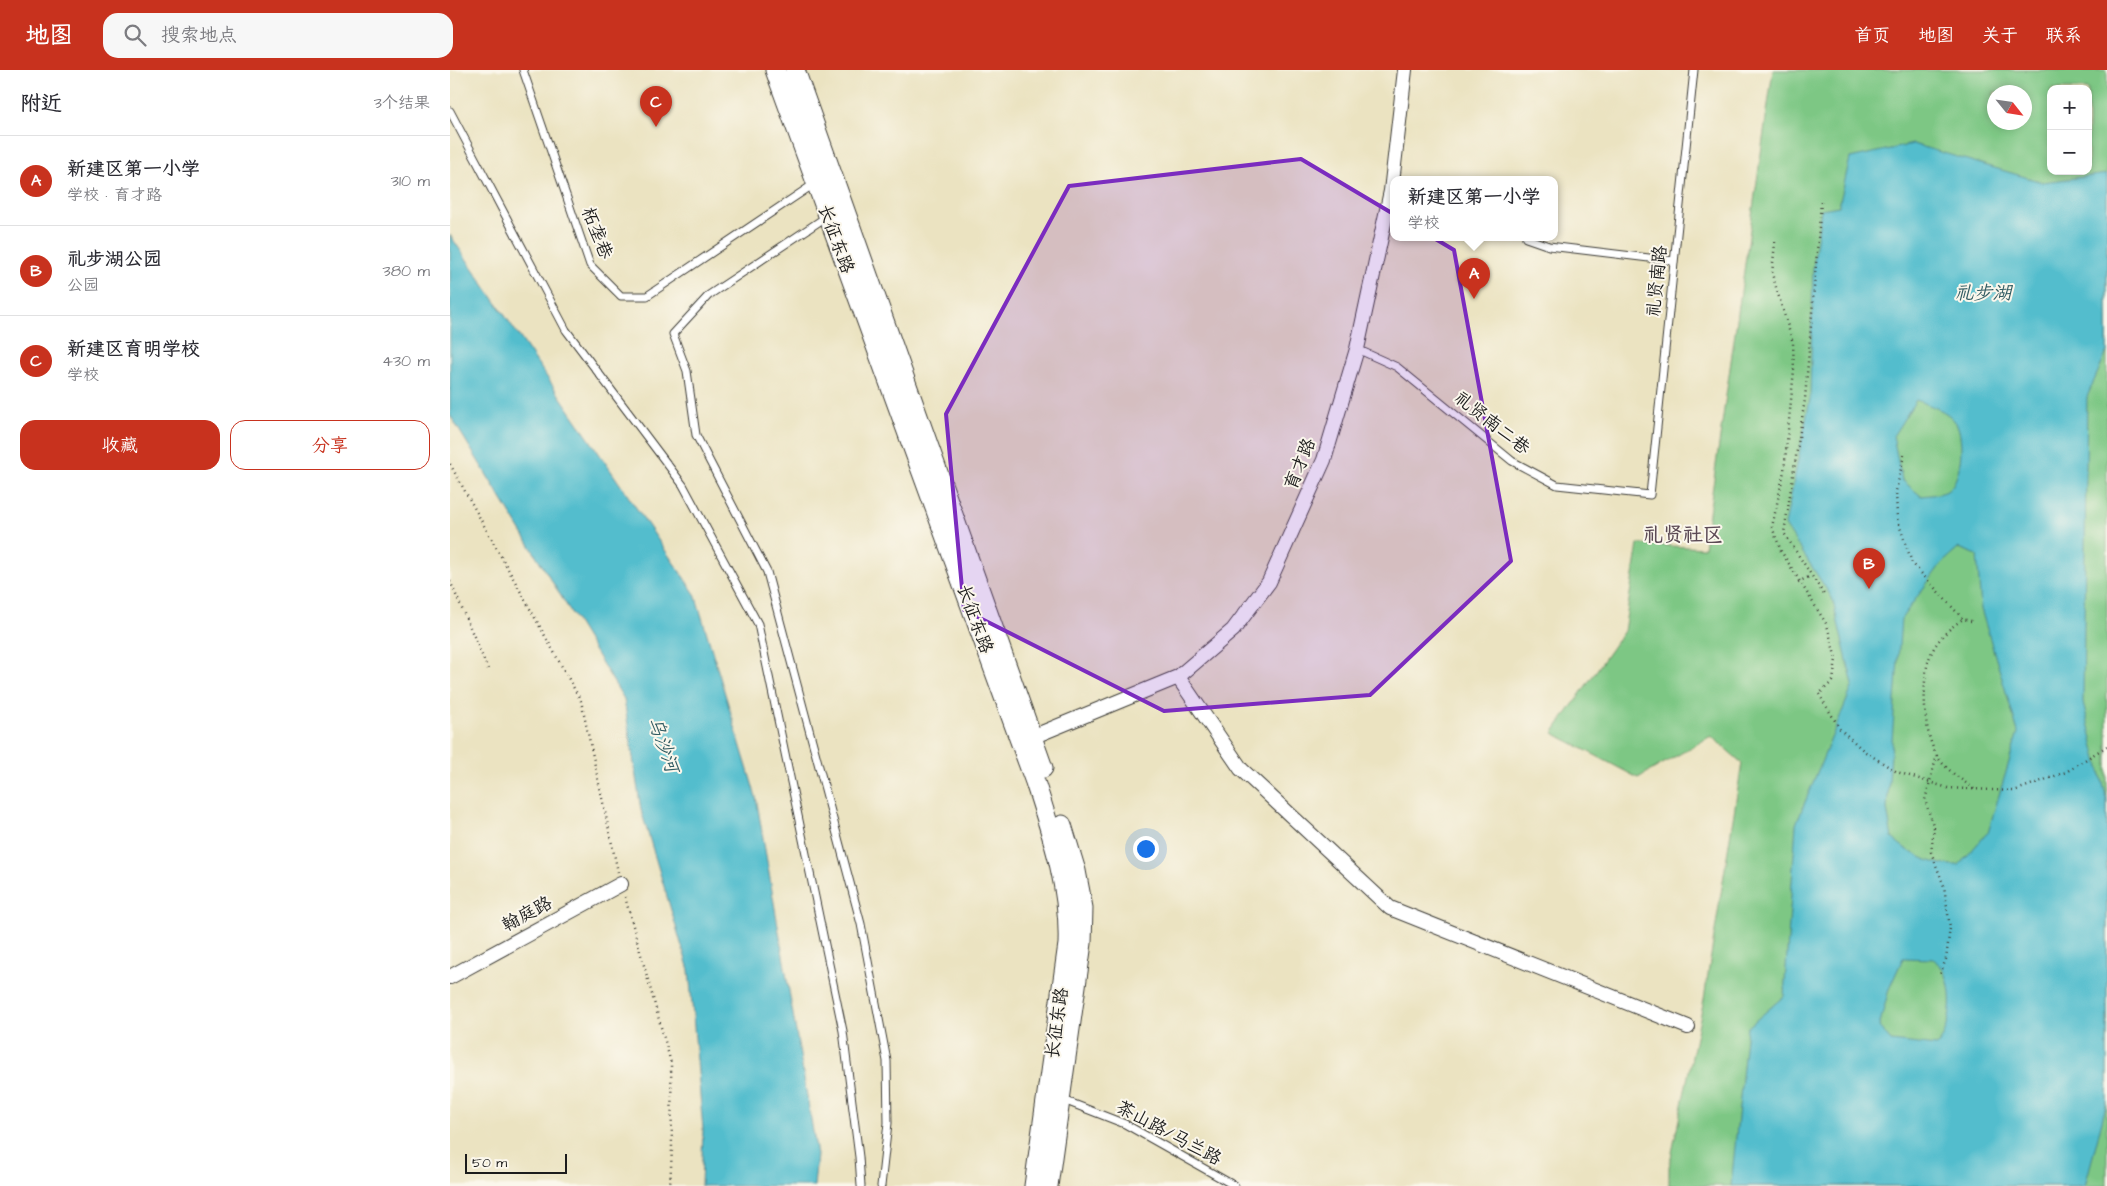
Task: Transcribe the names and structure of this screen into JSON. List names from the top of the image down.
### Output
{
  "streets": {
    "main road": ["长征东路"],
    "street": ["育才路", "翰庭路"],
    "lane": [
      "柘垄巷",
      "礼贤南路",
      "礼贤南二巷",
      "茶山路/马兰路"
    ]
  },
  "crossings": [
    ["柘垄巷", "长征东路"],
    ["长征东路", "育才路"],
    ["长征东路", "茶山路/马兰路"],
    ["礼贤南路", "礼贤南二巷"],
    ["礼贤南二巷", "育才路"]
  ],
  "districts": ["礼贤社区"],
  "water": ["礼步湖", "乌沙河"],
  "scale_bar": "50 m",
  "north": "bottom right",
  "page": {
    "header": "地图",
    "search": "搜索地点",
    "nav": [
      "首页",
      "地图",
      "关于",
      "联系"
    ],
    "heading": ["附近", "3个结果"],
    "map_buttons": ["+", "−"],
    "pins": ["C", "A", "B"],
    "list": [
      {
        "mark": "A",
        "name": "新建区第一小学",
        "note": "学校 · 育才路",
        "value": "310 m"
      },
      {
        "mark": "B",
        "name": "礼步湖公园",
        "note": "公园",
        "value": "380 m"
      },
      {
        "mark": "C",
        "name": "新建区育明学校",
        "note": "学校",
        "value": "430 m"
      }
    ],
    "popup": ["新建区第一小学", "学校"],
    "buttons": ["收藏", "分享"],
    "scale": "50 m"
  }
}
